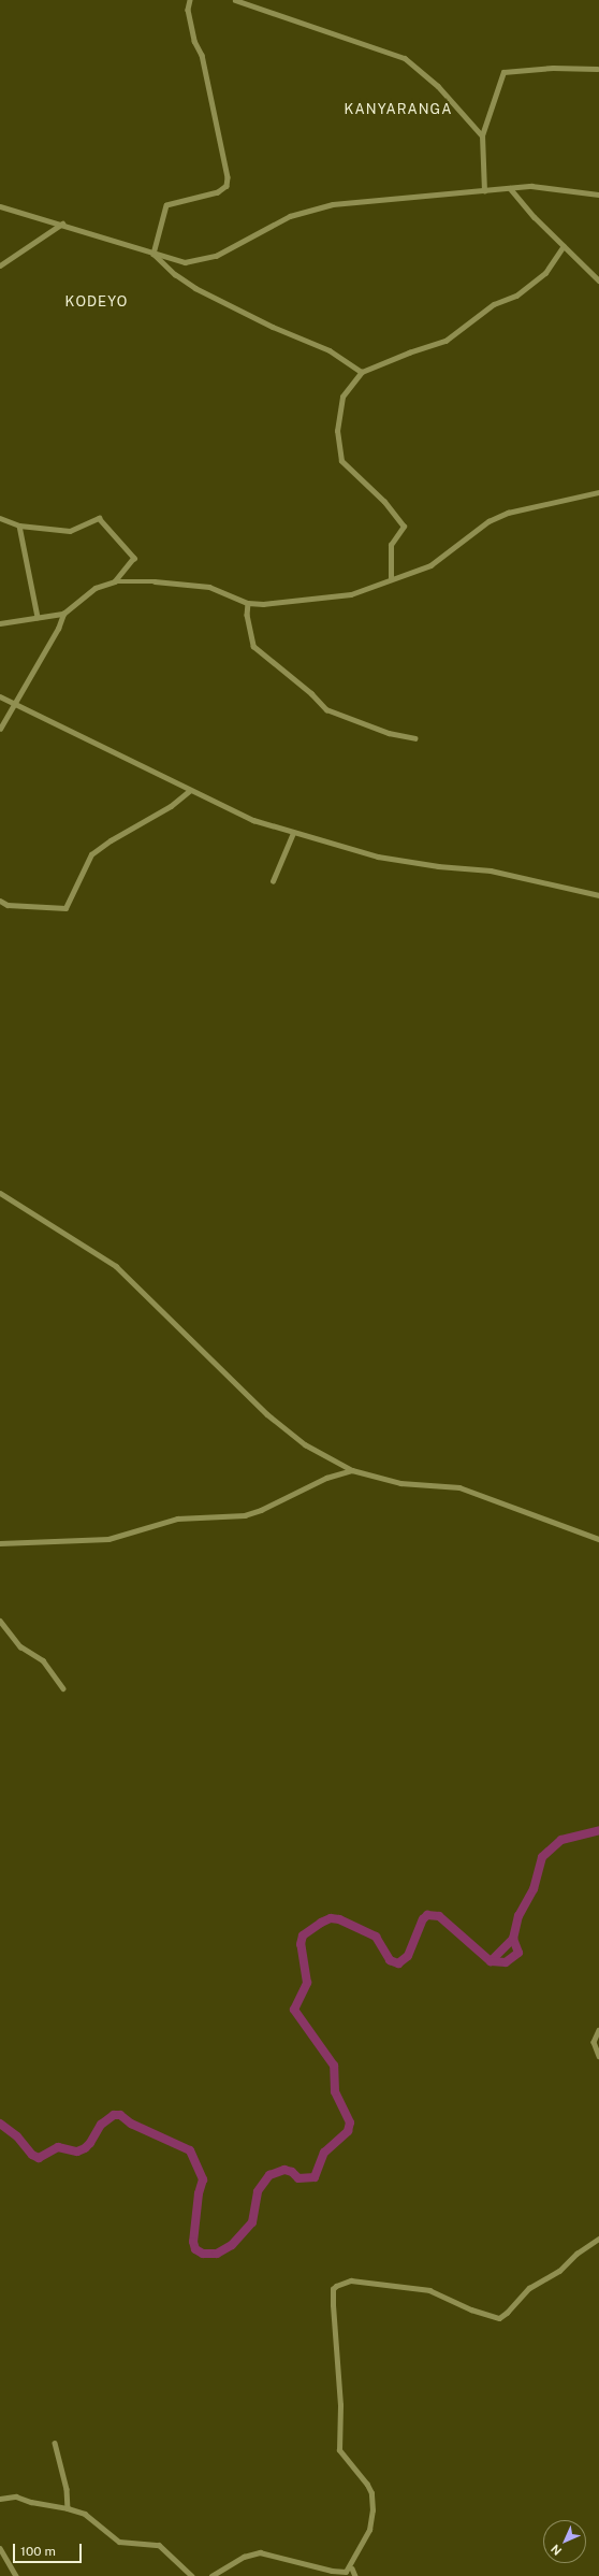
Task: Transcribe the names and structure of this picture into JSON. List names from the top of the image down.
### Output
{
  "districts": ["KANYARANGA", "KODEYO"],
  "scale_bar": "100 m",
  "north": "bottom left"
}
